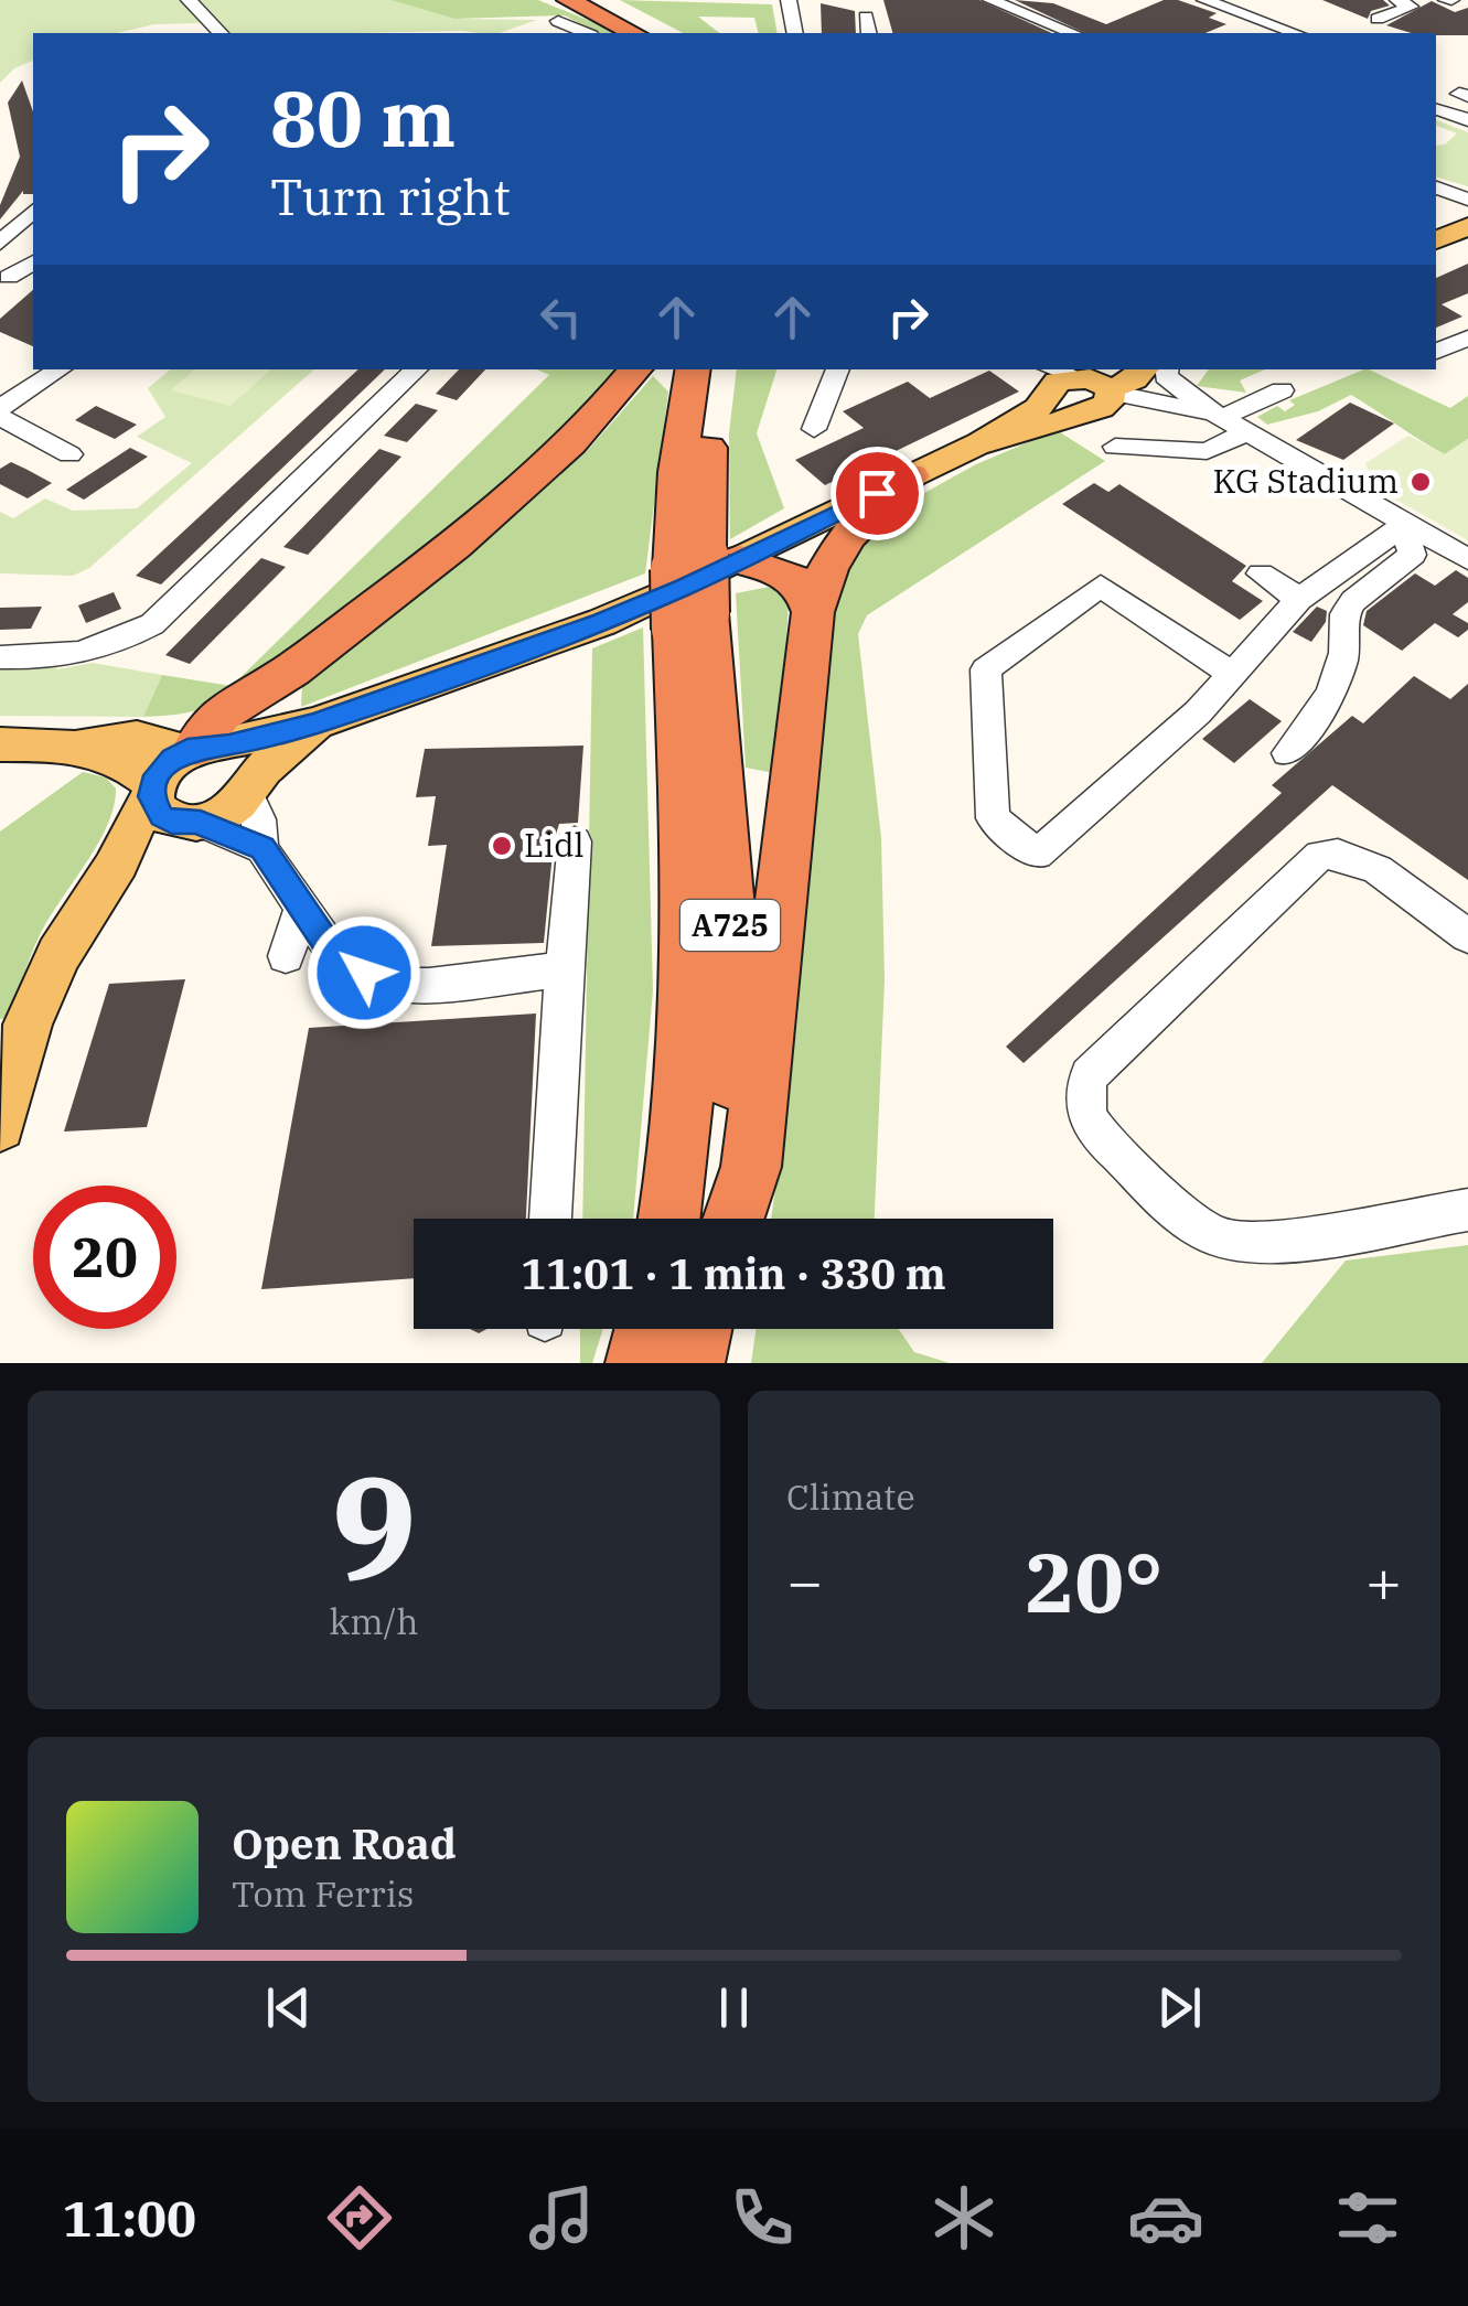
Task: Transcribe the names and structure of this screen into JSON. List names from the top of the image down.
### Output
{
  "streets": {
    "highway": ["A725"]
  },
  "places": ["KG Stadium", "Lidl"],
  "page": {
    "turn": ["80 m", "Turn right"],
    "limit": "20",
    "trip": "11:01 · 1 min · 330 m",
    "tile": [
      ["9", "km/h"],
      "Climate"
    ],
    "heat": ["−", "20°", "+"],
    "song": ["Open Road", "Tom Ferris"],
    "tabs": "11:00"
  }
}
